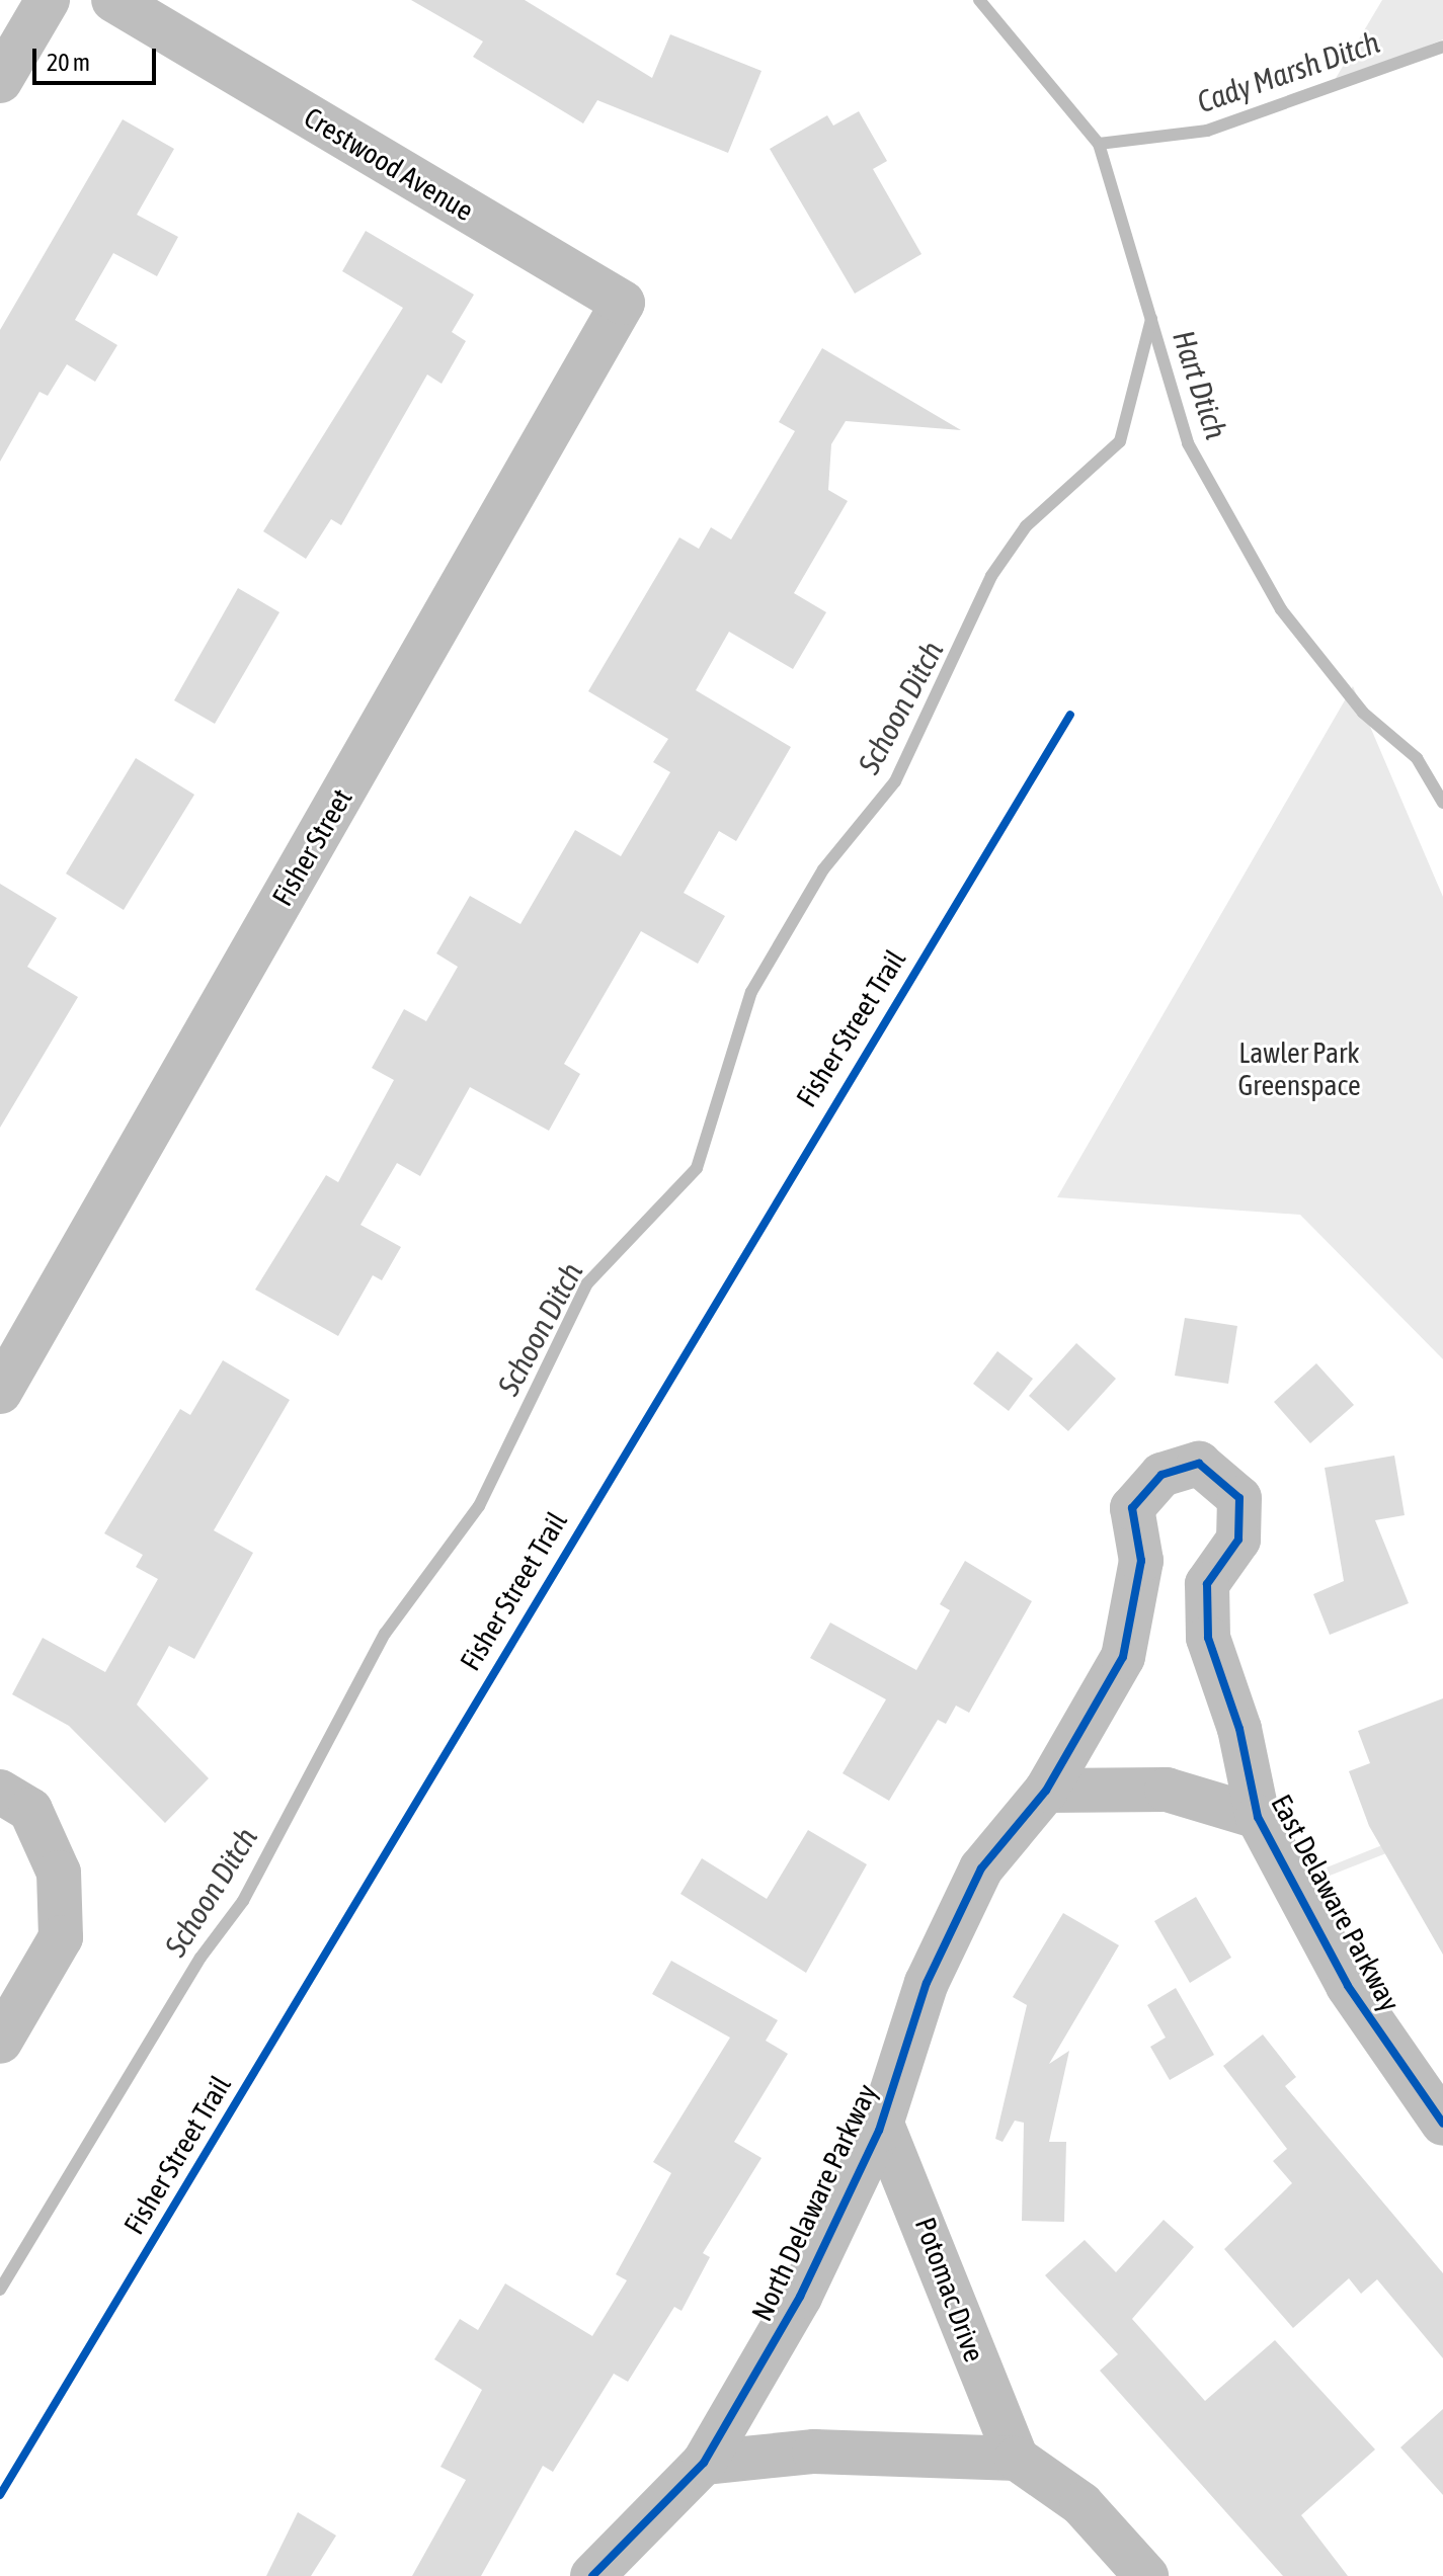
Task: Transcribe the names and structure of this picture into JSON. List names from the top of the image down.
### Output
{
  "streets": {
    "street": [
      "Crestwood Avenue",
      "Fisher Street",
      "East Delaware Parkway",
      "North Delaware Parkway",
      "Potomac Drive"
    ],
    "cycle path": ["Fisher Street Trail"]
  },
  "crossings": [
    ["Crestwood Avenue", "Fisher Street"],
    ["East Delaware Parkway", "North Delaware Parkway"],
    ["North Delaware Parkway", "Potomac Drive"]
  ],
  "water": ["Cady Marsh Ditch", "Hart Dtich", "Schoon Ditch"],
  "parks": ["Lawler Park Greenspace"],
  "scale_bar": "20 m"
}
